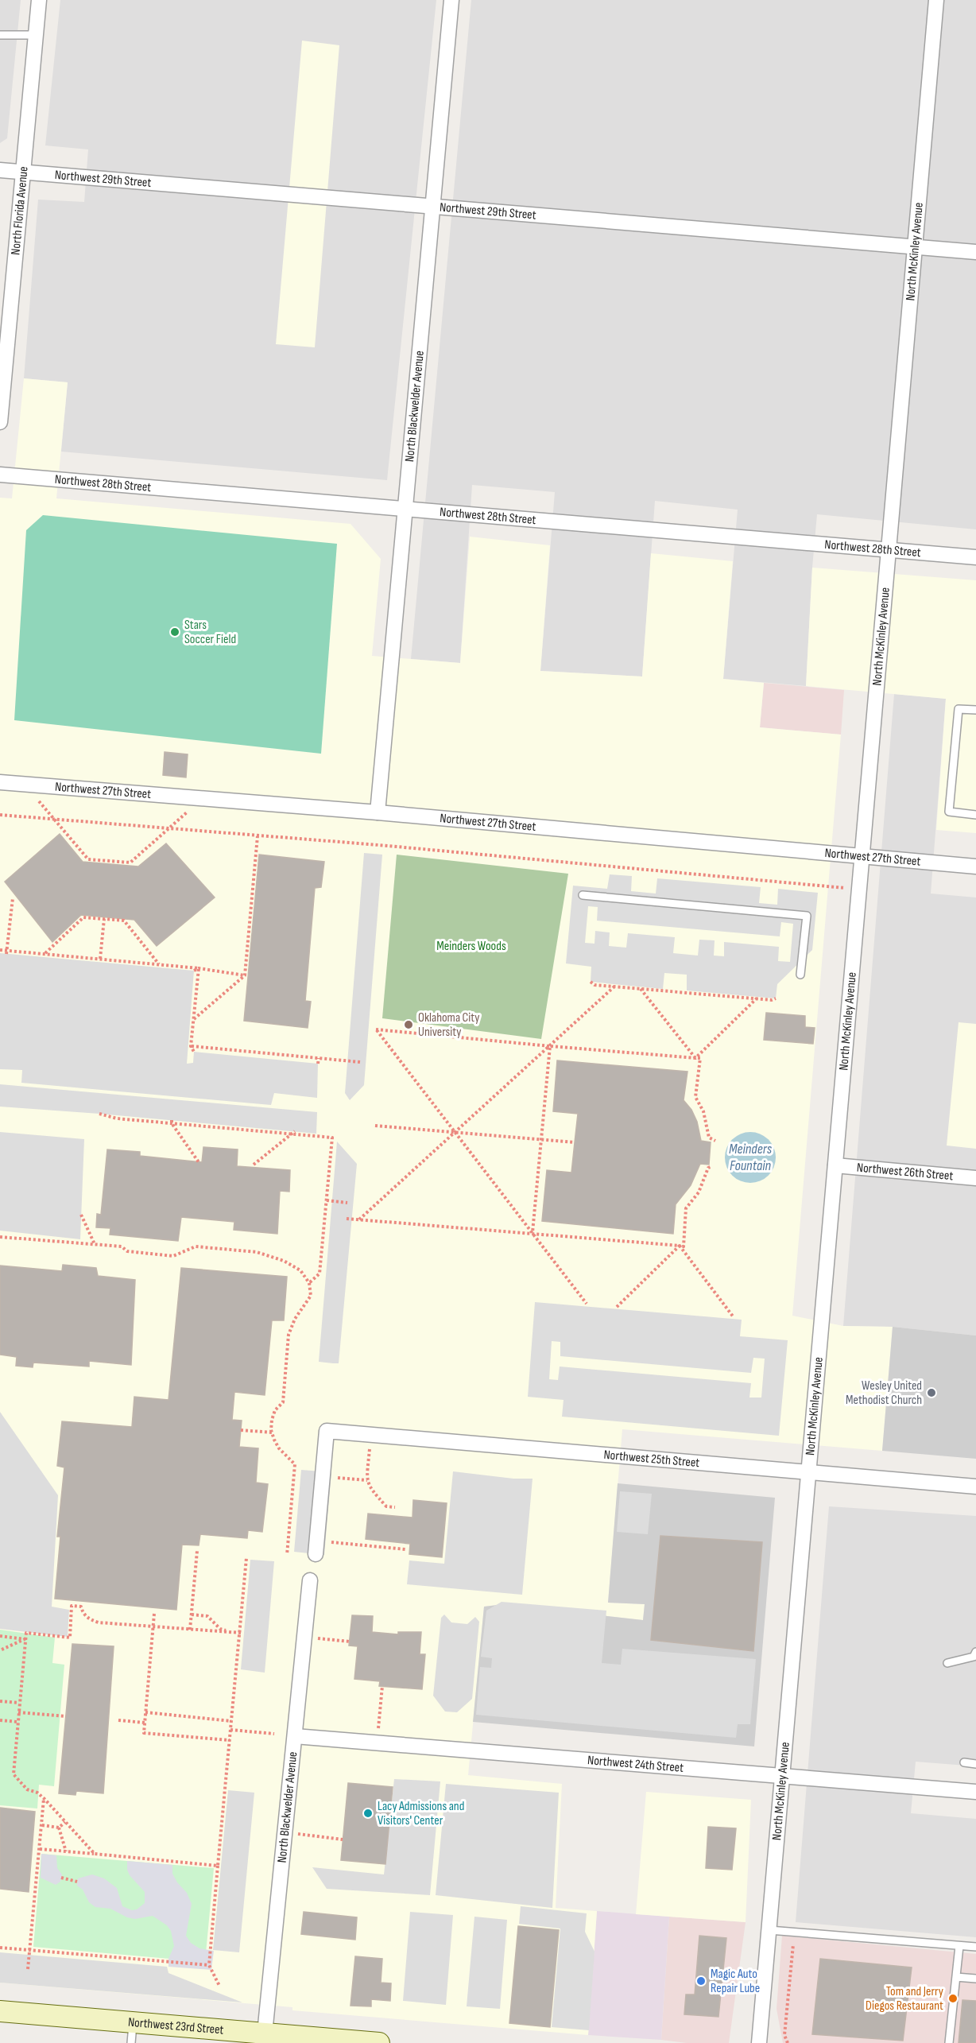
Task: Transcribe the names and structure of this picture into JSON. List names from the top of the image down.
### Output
{
  "streets": {
    "main road": ["Northwest 23rd Street"],
    "street": [
      "Northwest 29th Street",
      "North Florida Avenue",
      "North McKinley Avenue",
      "North Blackwelder Avenue",
      "Northwest 28th Street",
      "Northwest 27th Street",
      "Northwest 26th Street",
      "Northwest 25th Street",
      "Northwest 24th Street"
    ]
  },
  "crossings": [
    ["Northwest 29th Street", "North Florida Avenue"],
    ["Northwest 29th Street", "North McKinley Avenue"],
    ["Northwest 29th Street", "North Blackwelder Avenue"],
    ["North McKinley Avenue", "Northwest 28th Street"],
    ["North McKinley Avenue", "Northwest 27th Street"],
    ["North McKinley Avenue", "Northwest 26th Street"],
    ["North McKinley Avenue", "Northwest 25th Street"],
    ["North McKinley Avenue", "Northwest 24th Street"],
    ["North Blackwelder Avenue", "Northwest 28th Street"],
    ["North Blackwelder Avenue", "Northwest 27th Street"],
    ["North Blackwelder Avenue", "Northwest 24th Street"],
    ["North Blackwelder Avenue", "Northwest 23rd Street"]
  ],
  "water": ["Meinders Fountain"],
  "parks": ["Meinders Woods"],
  "places": [
    "Stars Soccer Field",
    "Oklahoma City University",
    "Wesley United Methodist Church",
    "Lacy Admissions and Visitors' Center",
    "Magic Auto Repair Lube",
    "Tom and Jerry Diegos Restaurant"
  ]
}
